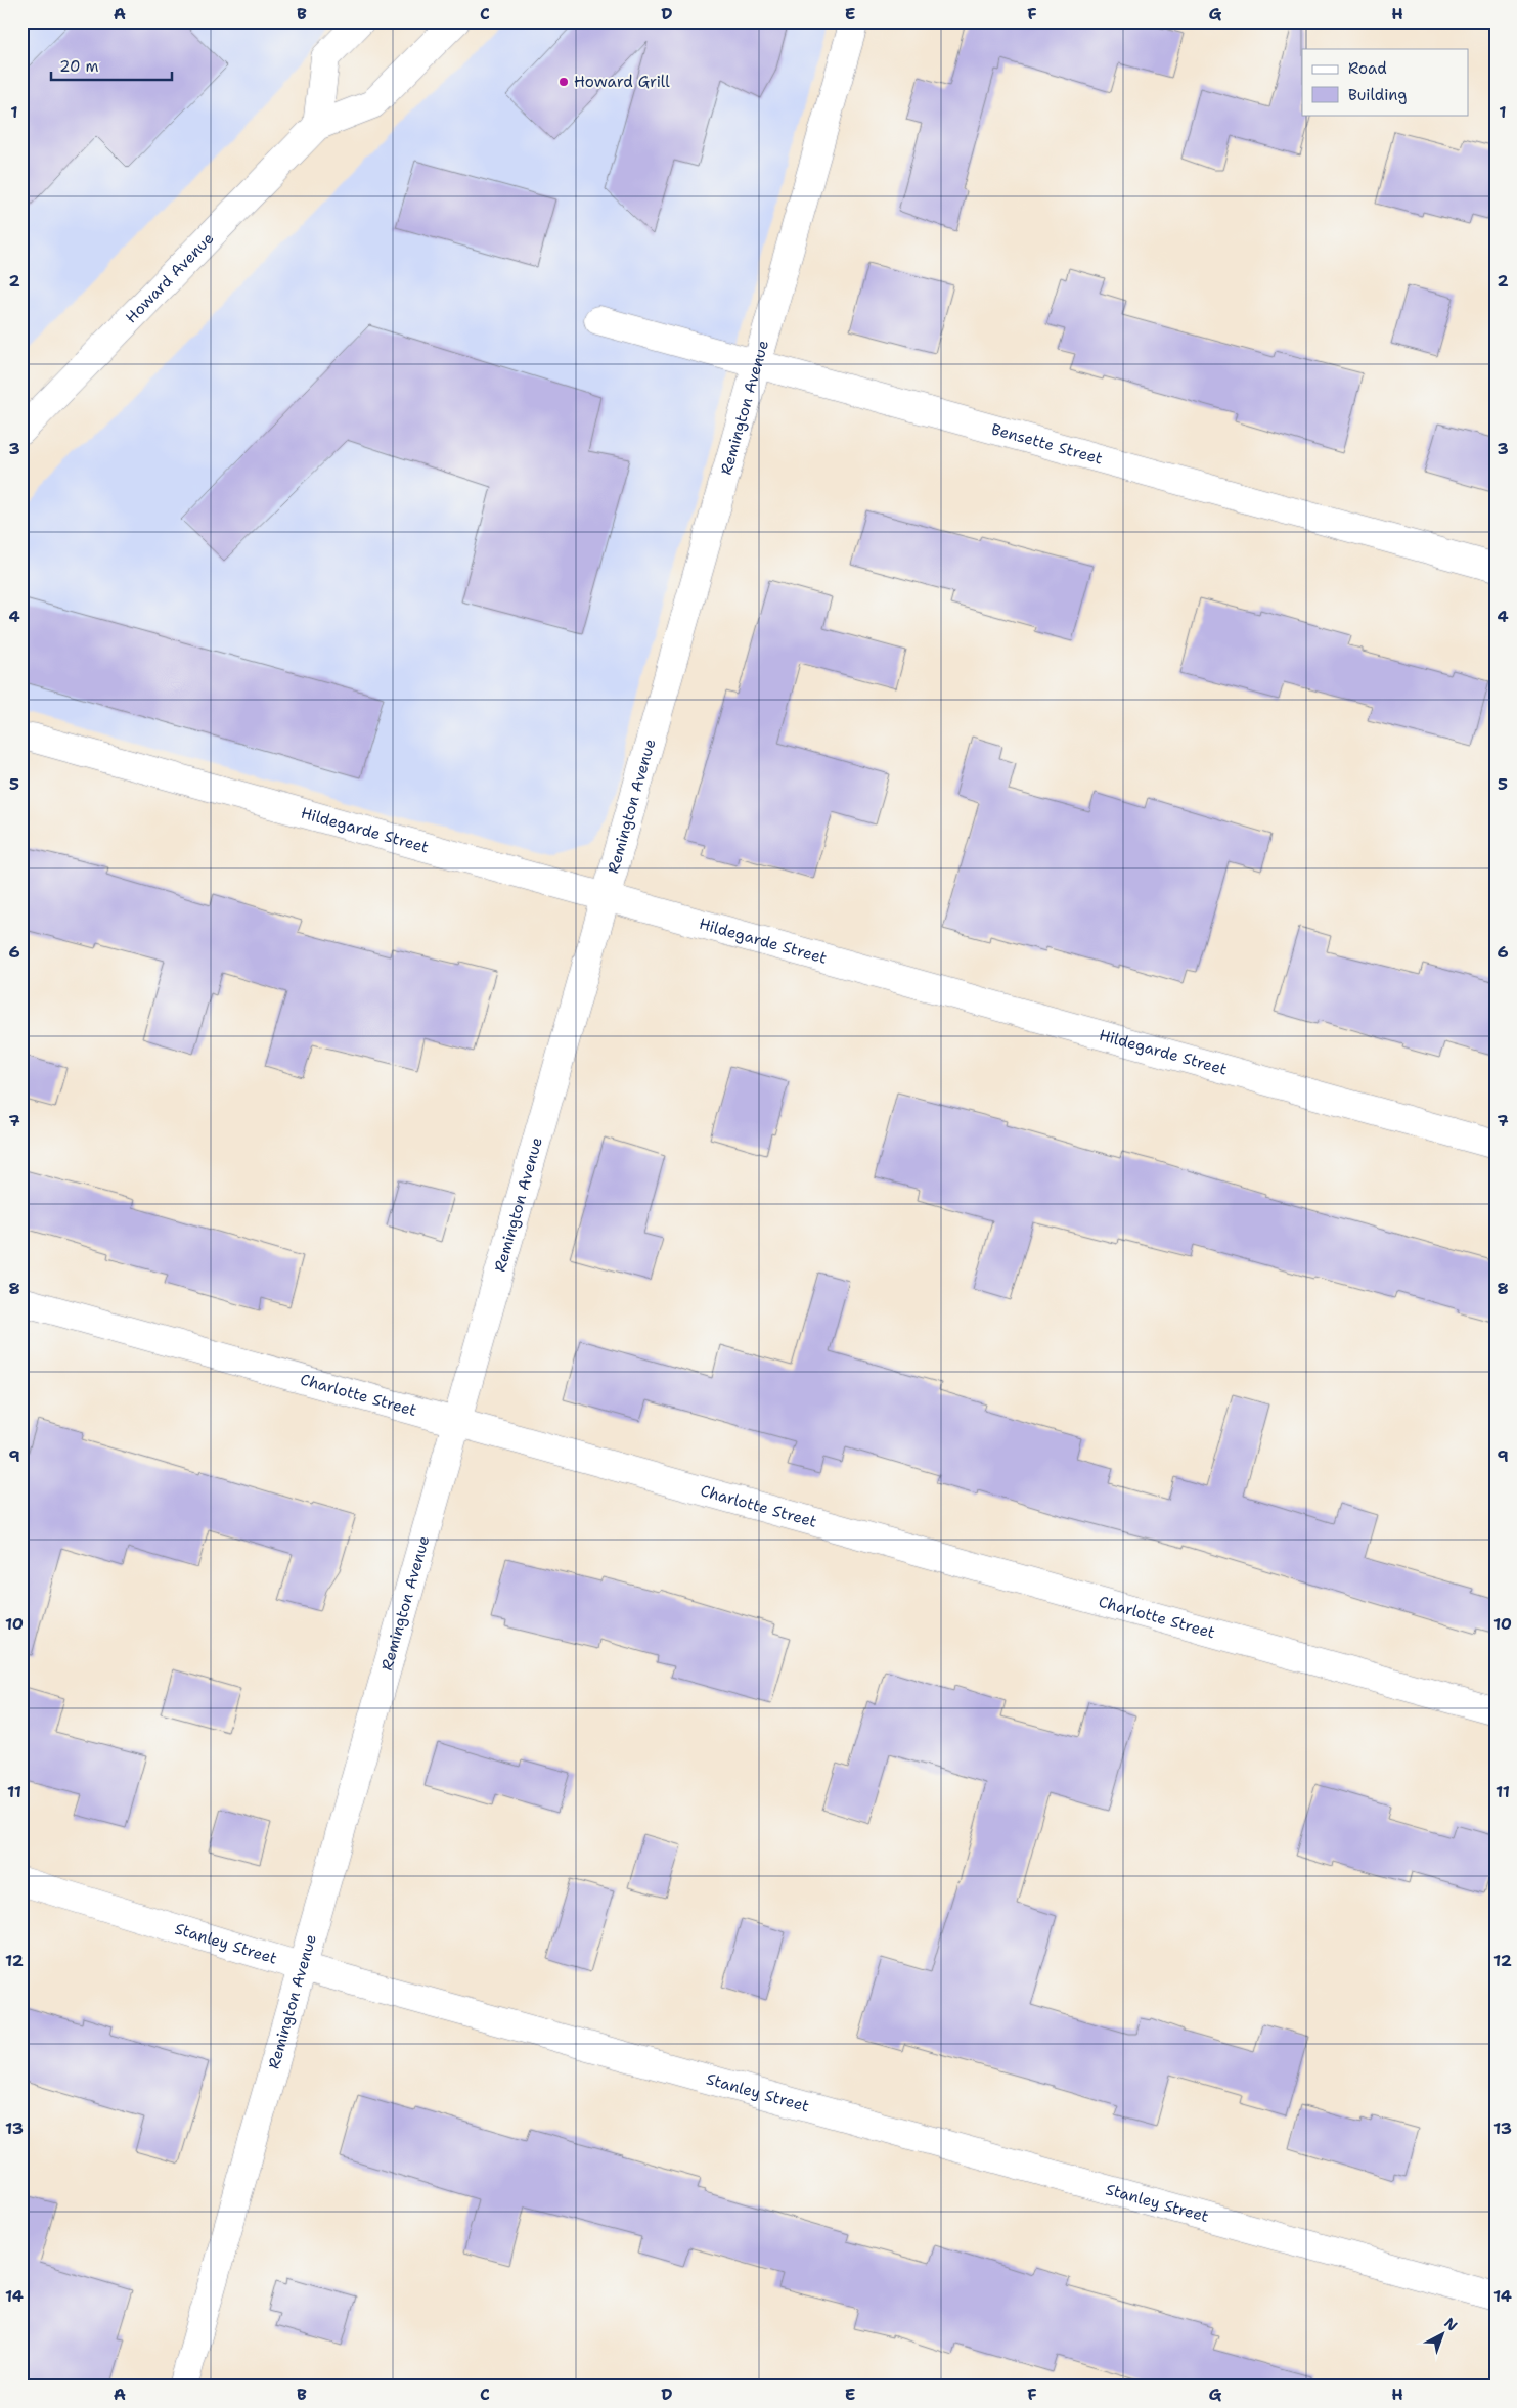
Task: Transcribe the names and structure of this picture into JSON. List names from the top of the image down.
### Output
{
  "streets": {
    "street": [
      "Howard Avenue",
      "Remington Avenue",
      "Bensette Street",
      "Hildegarde Street",
      "Charlotte Street",
      "Stanley Street"
    ]
  },
  "crossings": [
    ["Remington Avenue", "Bensette Street"],
    ["Remington Avenue", "Hildegarde Street"],
    ["Remington Avenue", "Charlotte Street"],
    ["Remington Avenue", "Stanley Street"]
  ],
  "places": ["Howard Grill"],
  "legend": ["Road", "Building"],
  "scale_bar": "20 m",
  "north": "top right",
  "grid": {
    "columns": [
      "A",
      "B",
      "C",
      "D",
      "E",
      "F",
      "G",
      "H"
    ],
    "rows": [
      "1",
      "2",
      "3",
      "4",
      "5",
      "6",
      "7",
      "8",
      "9",
      "10",
      "11",
      "12",
      "13",
      "14"
    ]
  }
}
